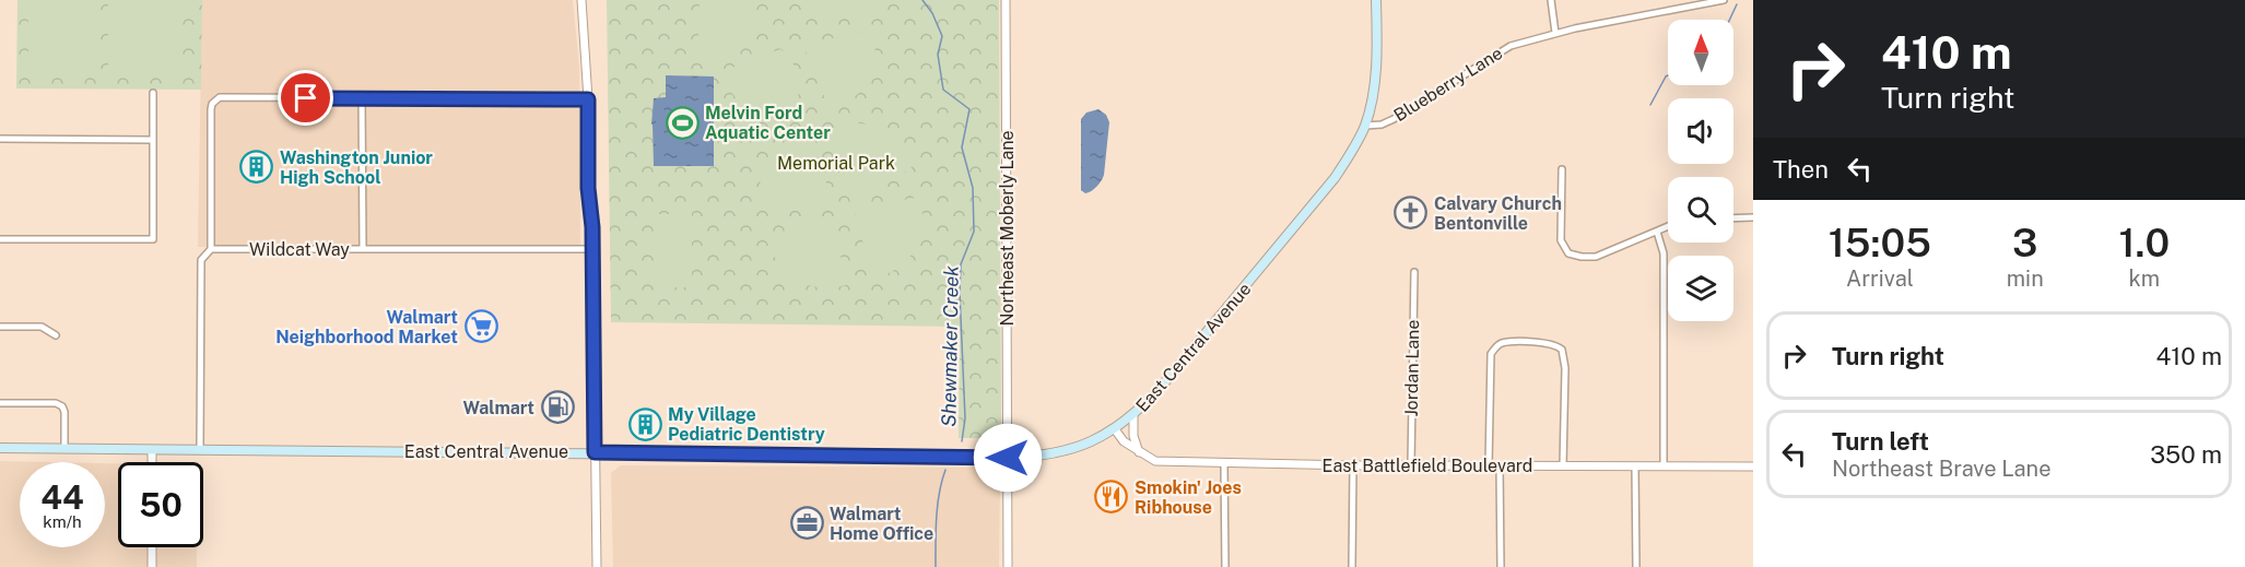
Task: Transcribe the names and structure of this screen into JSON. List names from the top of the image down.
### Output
{
  "streets": {
    "main road": ["East Central Avenue"],
    "street": [
      "Blueberry Lane",
      "Northeast Moberly Lane",
      "Wildcat Way",
      "Jordan Lane",
      "East Battlefield Boulevard"
    ]
  },
  "crossings": [
    ["Blueberry Lane", "East Central Avenue"],
    ["Northeast Moberly Lane", "East Central Avenue"],
    ["East Central Avenue", "East Battlefield Boulevard"],
    ["Jordan Lane", "East Battlefield Boulevard"]
  ],
  "water": ["Shewmaker Creek"],
  "parks": ["Memorial Park"],
  "places": {
    "sports": ["Melvin Ford Aquatic Center"],
    "building": ["Washington Junior High School", "My Village Pediatric Dentistry"],
    "church": ["Calvary Church Bentonville"],
    "supermarket": ["Walmart Neighborhood Market"],
    "fuel station": ["Walmart"],
    "restaurant": ["Smokin' Joes Ribhouse"],
    "office": ["Walmart Home Office"]
  },
  "north": "top",
  "page": {
    "turn": ["410 m", "Turn right"],
    "then": "Then",
    "eta": [
      "15:05",
      "Arrival",
      "3",
      "min",
      "1.0",
      "km"
    ],
    "list": [
      {
        "name": "Turn right",
        "value": "410 m"
      },
      {
        "name": "Turn left",
        "note": "Northeast Brave Lane",
        "value": "350 m"
      }
    ],
    "speed": "44 km/h",
    "limit": "50"
  }
}
